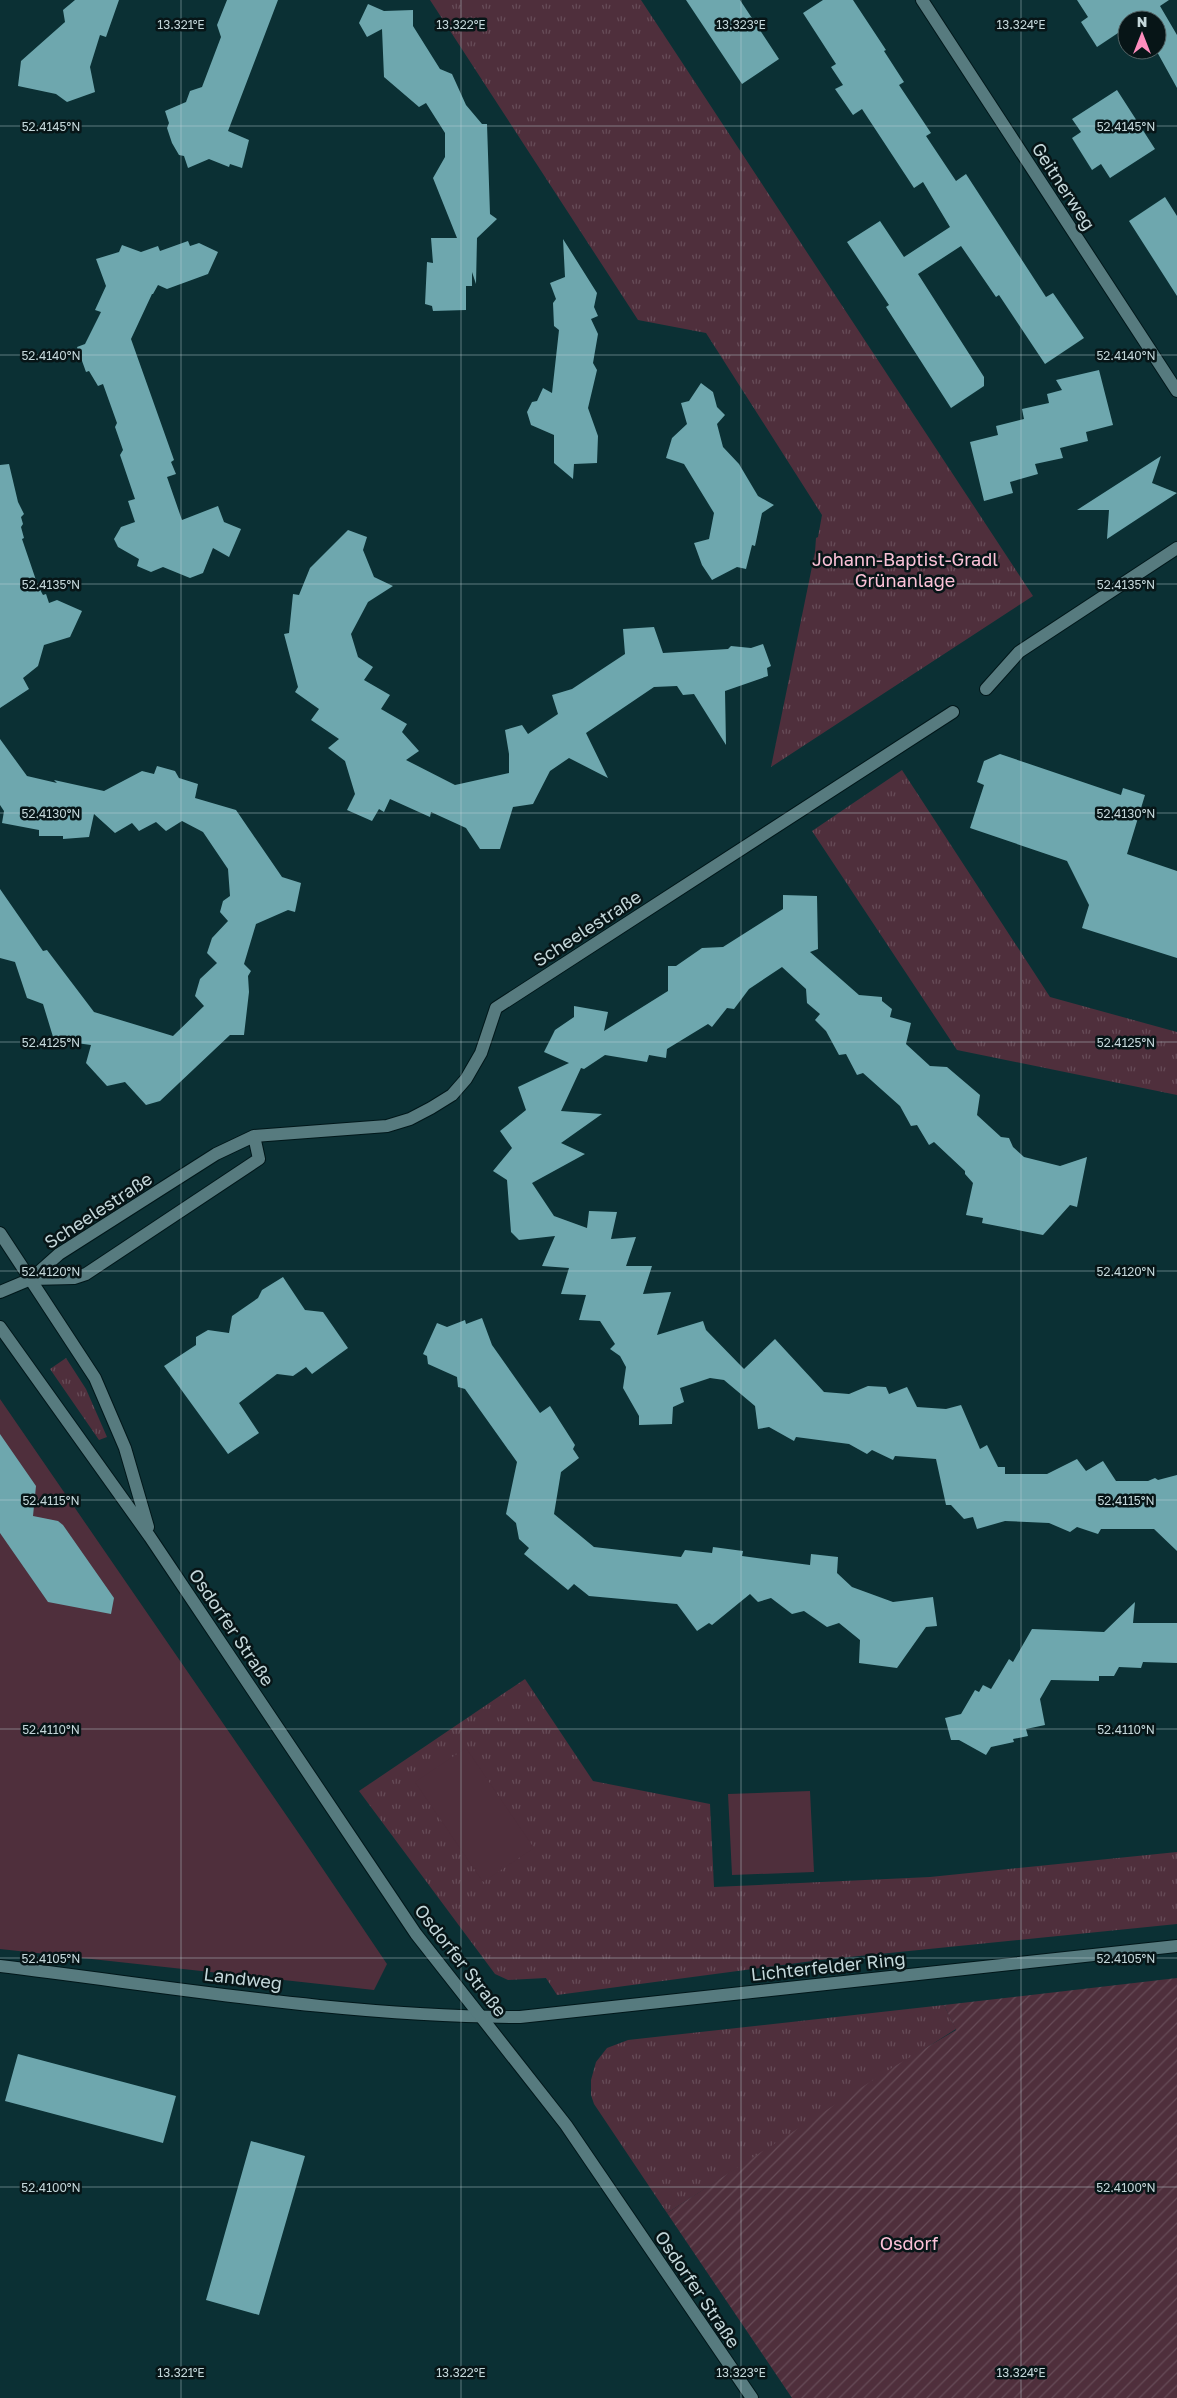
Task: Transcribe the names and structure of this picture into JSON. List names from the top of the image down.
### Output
{
  "streets": {
    "street": [
      "Geitnerweg",
      "Scheelestraße",
      "Osdorfer Straße",
      "Lichterfelder Ring",
      "Landweg"
    ]
  },
  "crossings": [
    ["Scheelestraße", "Osdorfer Straße"],
    ["Osdorfer Straße", "Lichterfelder Ring"],
    ["Osdorfer Straße", "Landweg"],
    ["Lichterfelder Ring", "Landweg"]
  ],
  "parks": ["Johann-Baptist-Gradl Grünanlage", "Osdorf"],
  "north": "top",
  "coordinates": [
    "13.321°E",
    "13.322°E",
    "13.323°E",
    "13.324°E",
    "52.4145°N",
    "52.4140°N",
    "52.4135°N",
    "52.4130°N",
    "52.4125°N",
    "52.4120°N",
    "52.4115°N",
    "52.4110°N",
    "52.4105°N",
    "52.4100°N"
  ]
}
